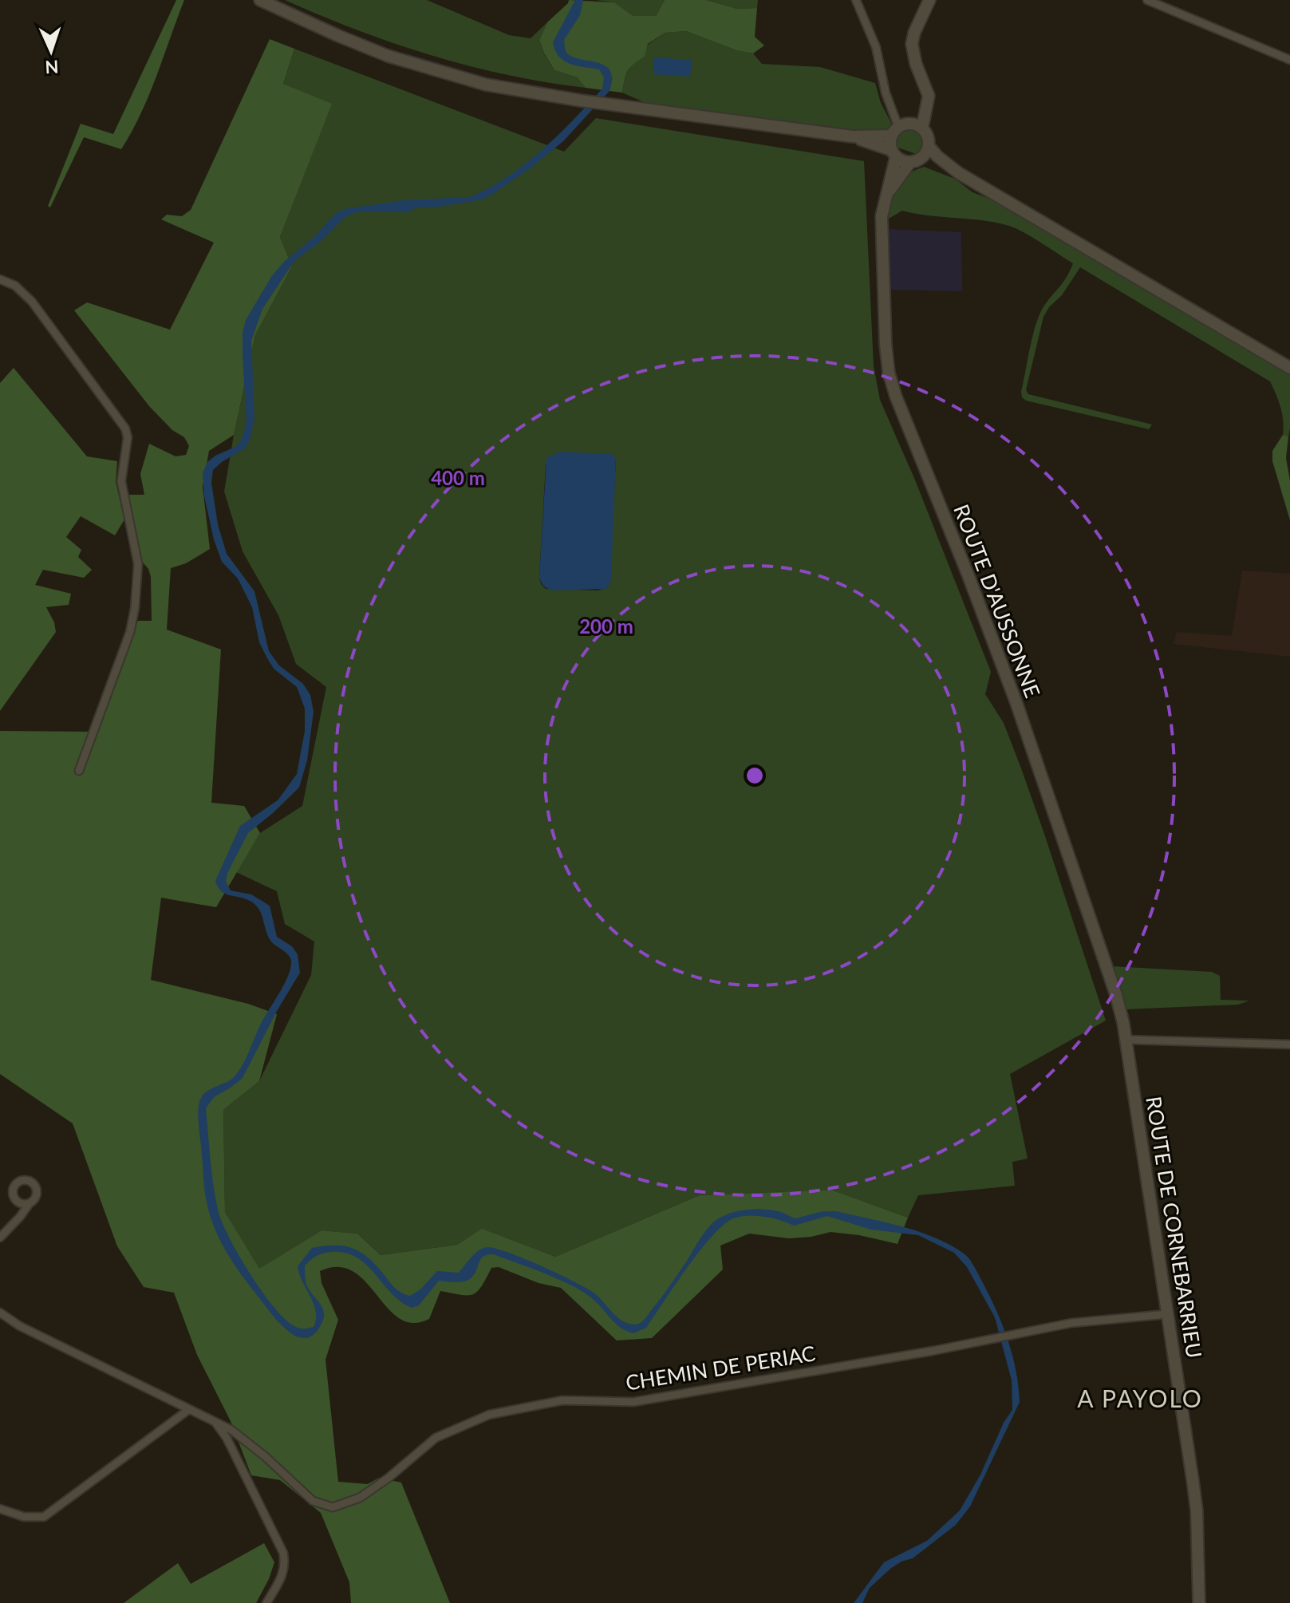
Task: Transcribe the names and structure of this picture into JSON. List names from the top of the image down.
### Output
{
  "streets": {
    "main road": ["ROUTE D'AUSSONNE", "ROUTE DE CORNEBARRIEU"],
    "street": ["CHEMIN DE PERIAC"]
  },
  "crossings": [
    ["ROUTE D'AUSSONNE", "ROUTE DE CORNEBARRIEU"],
    ["ROUTE DE CORNEBARRIEU", "CHEMIN DE PERIAC"]
  ],
  "districts": ["A PAYOLO"],
  "north": "bottom",
  "rings": ["400 m", "200 m"]
}
